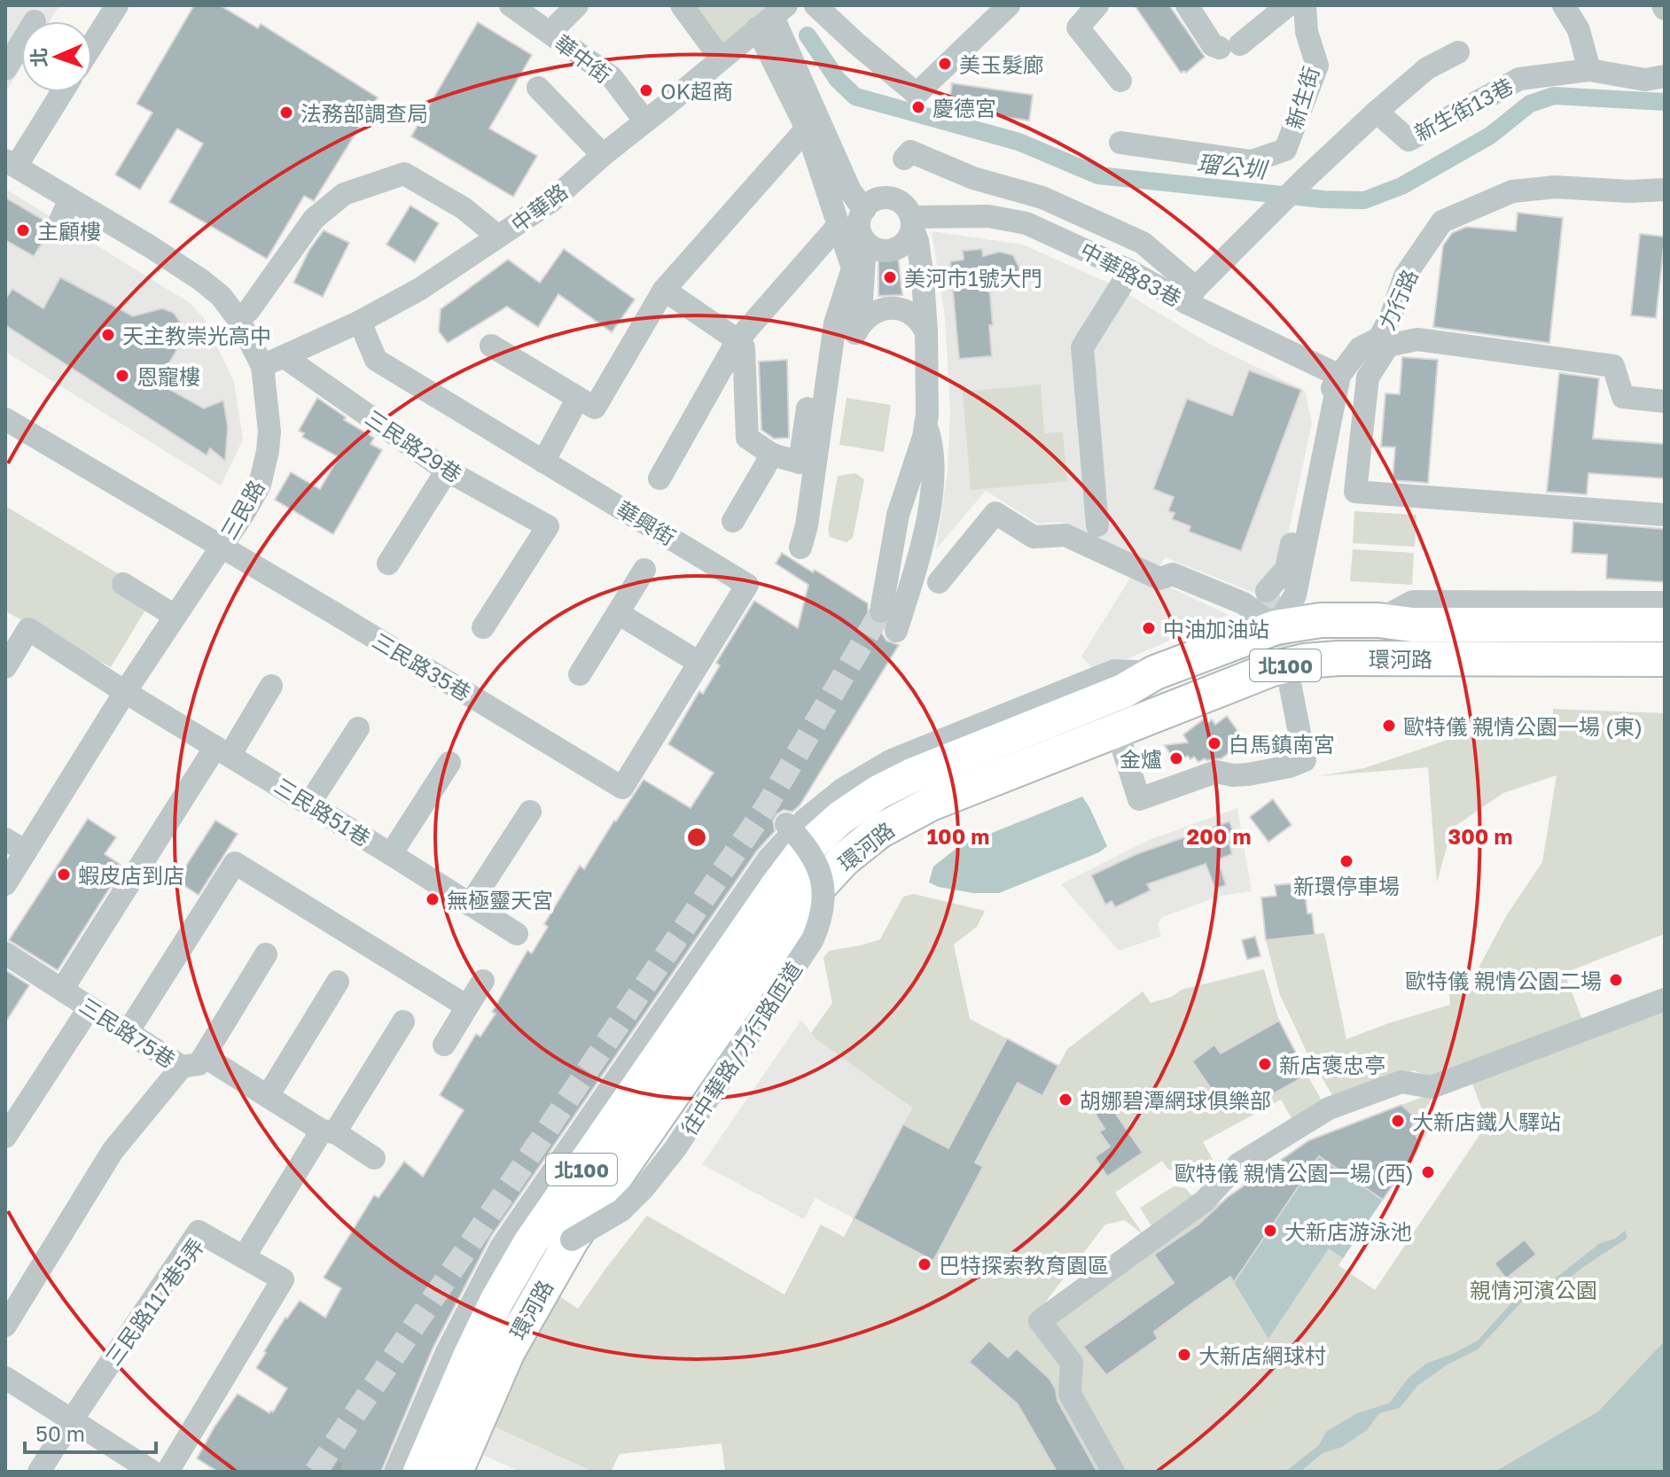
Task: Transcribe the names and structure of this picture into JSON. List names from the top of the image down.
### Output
{
  "streets": {
    "highway": ["環河路", "北100"],
    "street": [
      "華中街",
      "新生街",
      "新生街13巷",
      "中華路",
      "中華路83巷",
      "力行路",
      "三民路29巷",
      "三民路",
      "華興街",
      "三民路35巷",
      "三民路51巷",
      "三民路75巷",
      "往中華路/力行路匝道",
      "三民路117巷5弄"
    ]
  },
  "crossings": [
    ["華中街", "中華路"],
    ["中華路", "三民路29巷"],
    ["中華路", "三民路"],
    ["中華路", "華興街"],
    ["中華路83巷", "力行路"],
    ["力行路", "環河路"],
    ["三民路", "三民路35巷"],
    ["三民路", "三民路51巷"],
    ["華興街", "三民路35巷"],
    ["環河路", "往中華路/力行路匝道"]
  ],
  "water": ["瑠公圳"],
  "parks": ["親情河濱公園"],
  "places": [
    "美玉髮廊",
    "OK超商",
    "慶德宮",
    "法務部調查局",
    "主顧樓",
    "美河市1號大門",
    "天主教崇光高中",
    "恩寵樓",
    "中油加油站",
    "歐特儀 親情公園一場 (東)",
    "白馬鎮南宮",
    "金爐",
    "新環停車場",
    "蝦皮店到店",
    "無極靈天宮",
    "歐特儀 親情公園二場",
    "新店褒忠亭",
    "胡娜碧潭網球俱樂部",
    "大新店鐵人驛站",
    "歐特儀 親情公園一場 (西)",
    "大新店游泳池",
    "巴特探索教育園區",
    "大新店網球村"
  ],
  "scale_bar": "50 m",
  "north": "left",
  "rings": ["100 m", "200 m", "300 m"]
}
